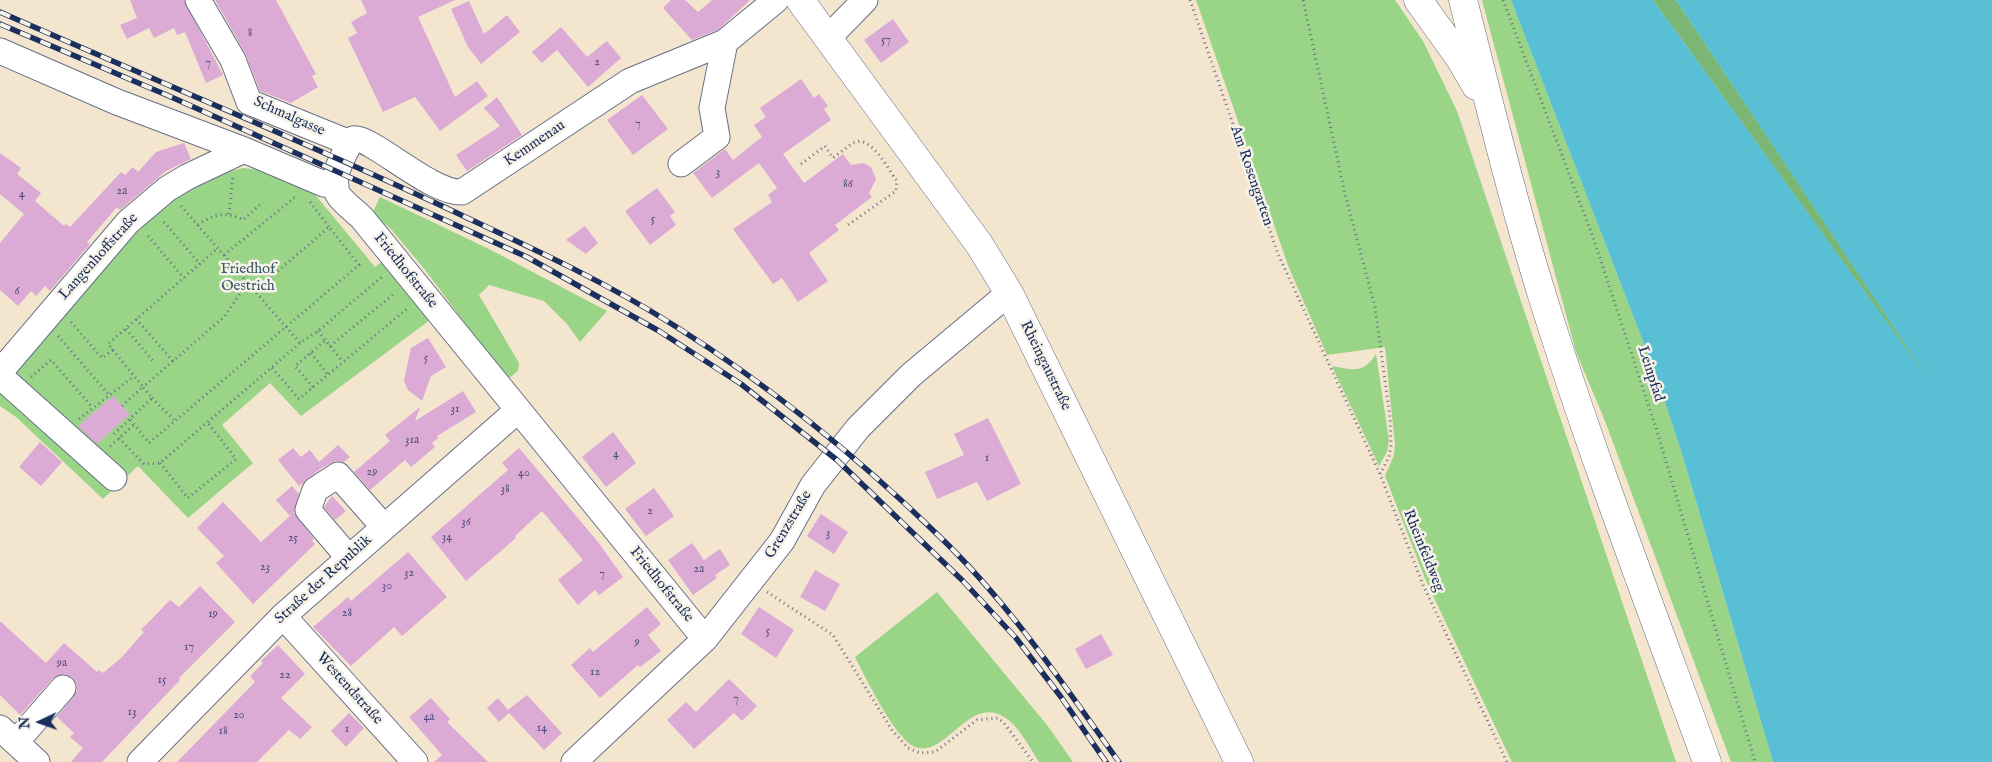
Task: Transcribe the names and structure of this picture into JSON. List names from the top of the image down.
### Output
{
  "streets": {
    "main road": ["Rheingaustraße"],
    "street": [
      "Schmalgasse",
      "Kemmenau",
      "Langenhoffstraße",
      "Friedhofstraße",
      "Grenzstraße",
      "Straße der Republik",
      "Westendstraße"
    ],
    "path": ["Am Rosengarten", "Leinpfad", "Rheinfeldweg"]
  },
  "crossings": [
    ["Schmalgasse", "Kemmenau"],
    ["Am Rosengarten", "Rheinfeldweg"],
    ["Friedhofstraße", "Grenzstraße"],
    ["Friedhofstraße", "Straße der Republik"],
    ["Rheingaustraße", "Grenzstraße"],
    ["Straße der Republik", "Westendstraße"]
  ],
  "parks": ["Friedhof Oestrich"],
  "house_numbers": [
    "8",
    "57",
    "2",
    "7",
    "7",
    "3",
    "86",
    "2a",
    "4",
    "5",
    "6",
    "5",
    "31",
    "31a",
    "4",
    "1",
    "29",
    "40",
    "38",
    "2",
    "36",
    "3",
    "34",
    "25",
    "23",
    "2a",
    "32",
    "7",
    "30",
    "28",
    "19",
    "5",
    "9",
    "17",
    "9a",
    "12",
    "22",
    "15",
    "7",
    "13",
    "20",
    "4a",
    "14",
    "1",
    "18"
  ],
  "north": "left"
}
